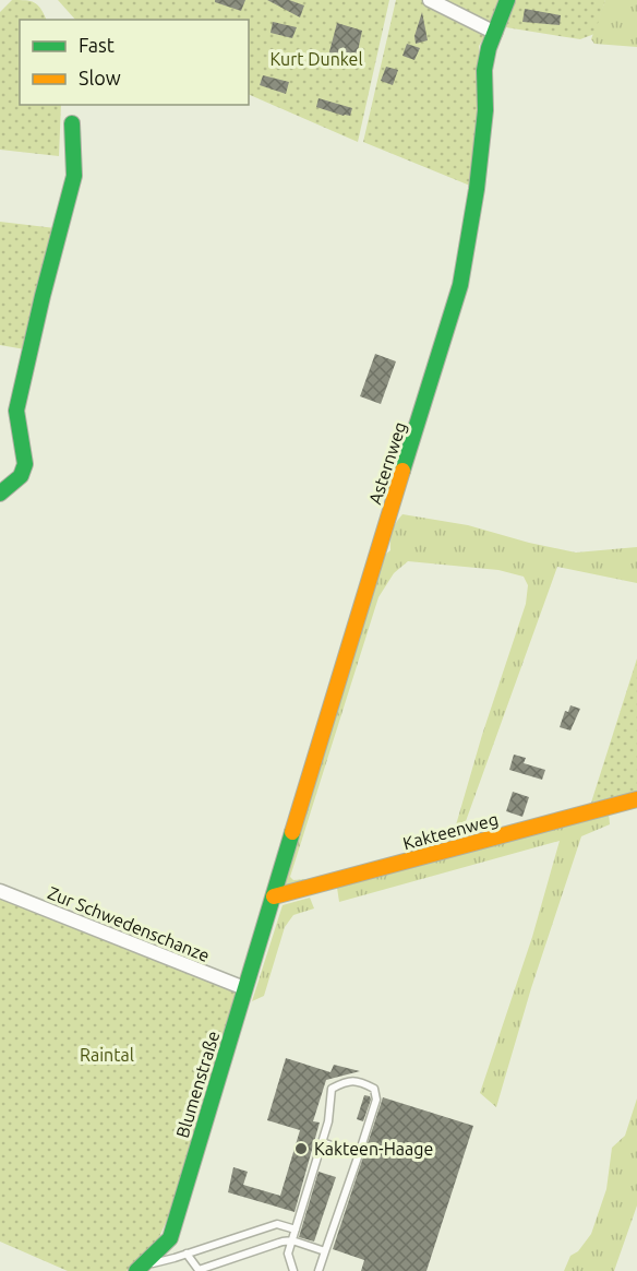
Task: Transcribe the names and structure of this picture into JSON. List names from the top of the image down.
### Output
{
  "streets": {
    "street": [
      "Asternweg",
      "Kakteenweg",
      "Zur Schwedenschanze",
      "Blumenstraße"
    ]
  },
  "crossings": [
    ["Asternweg", "Kakteenweg"],
    ["Asternweg", "Blumenstraße"],
    ["Kakteenweg", "Blumenstraße"],
    ["Zur Schwedenschanze", "Blumenstraße"]
  ],
  "parks": ["Kurt Dunkel", "Raintal"],
  "places": ["Kakteen-Haage"],
  "legend": ["Fast", "Slow"]
}
